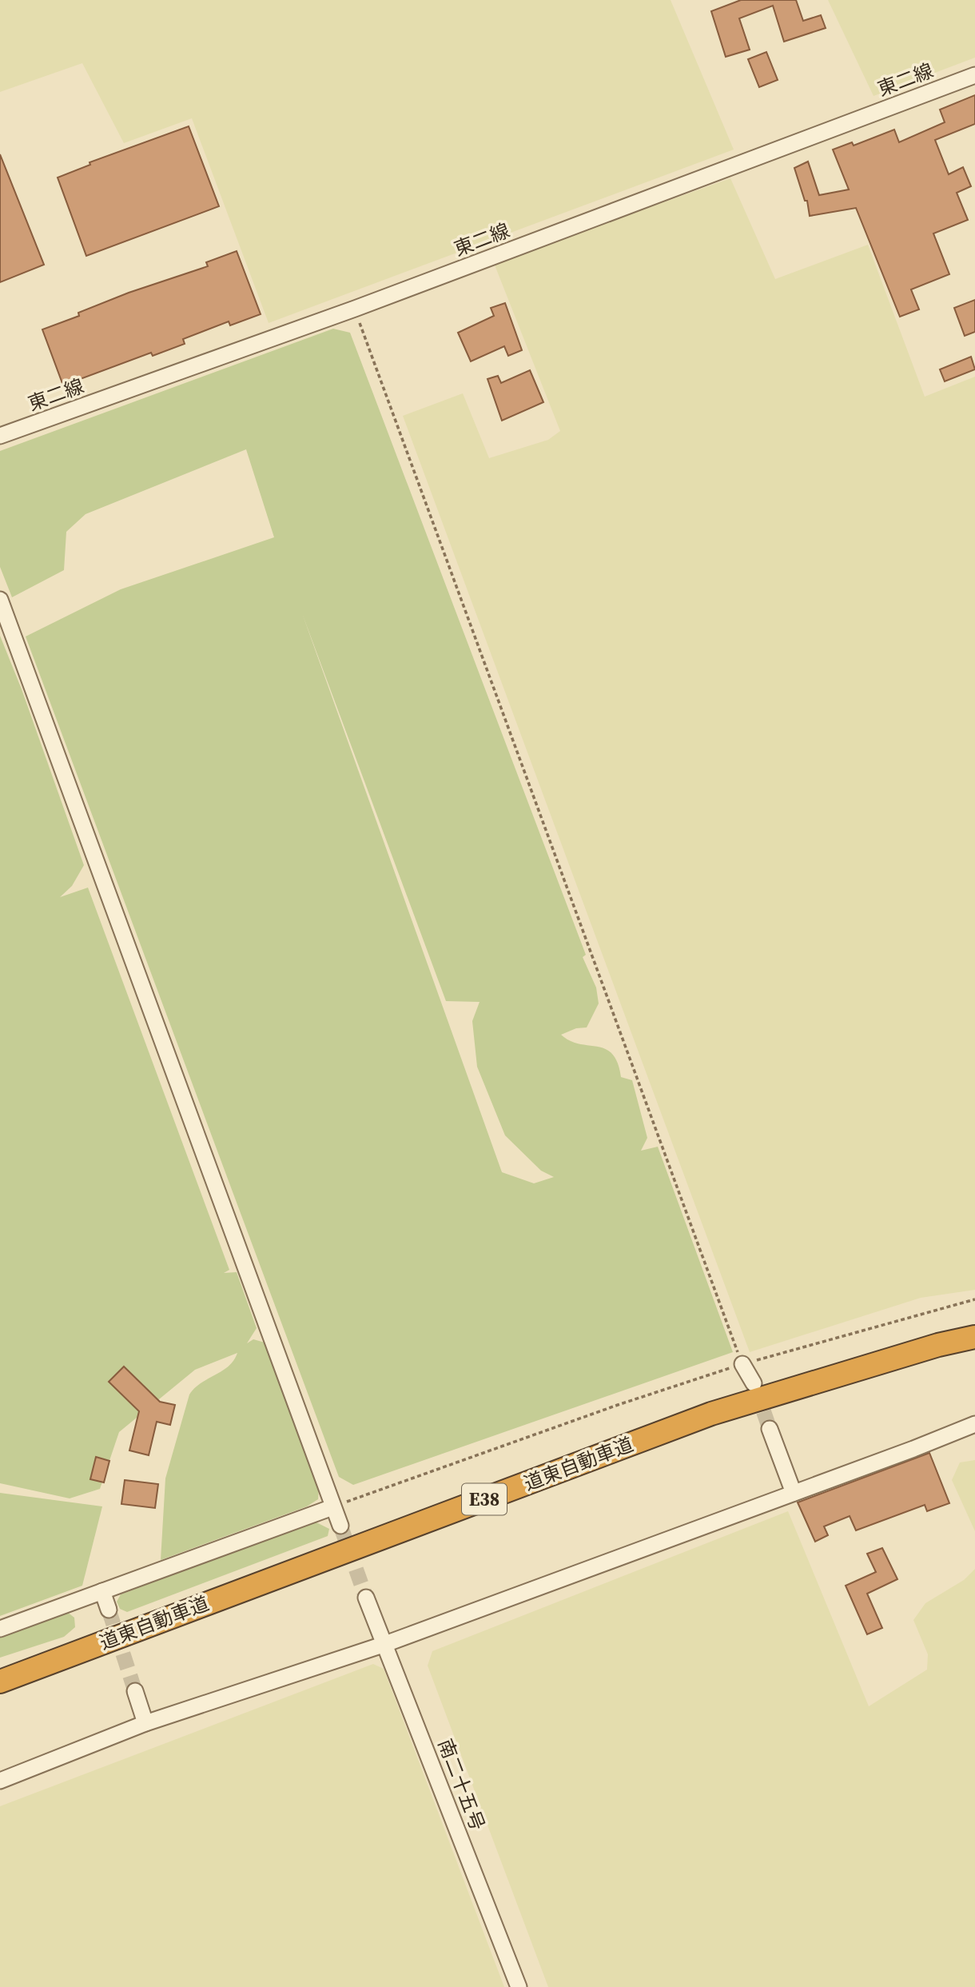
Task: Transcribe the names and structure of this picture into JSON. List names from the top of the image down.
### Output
{
  "streets": {
    "highway": ["道東自動車道", "E38"],
    "street": ["東二線", "南二十五号"]
  }
}
